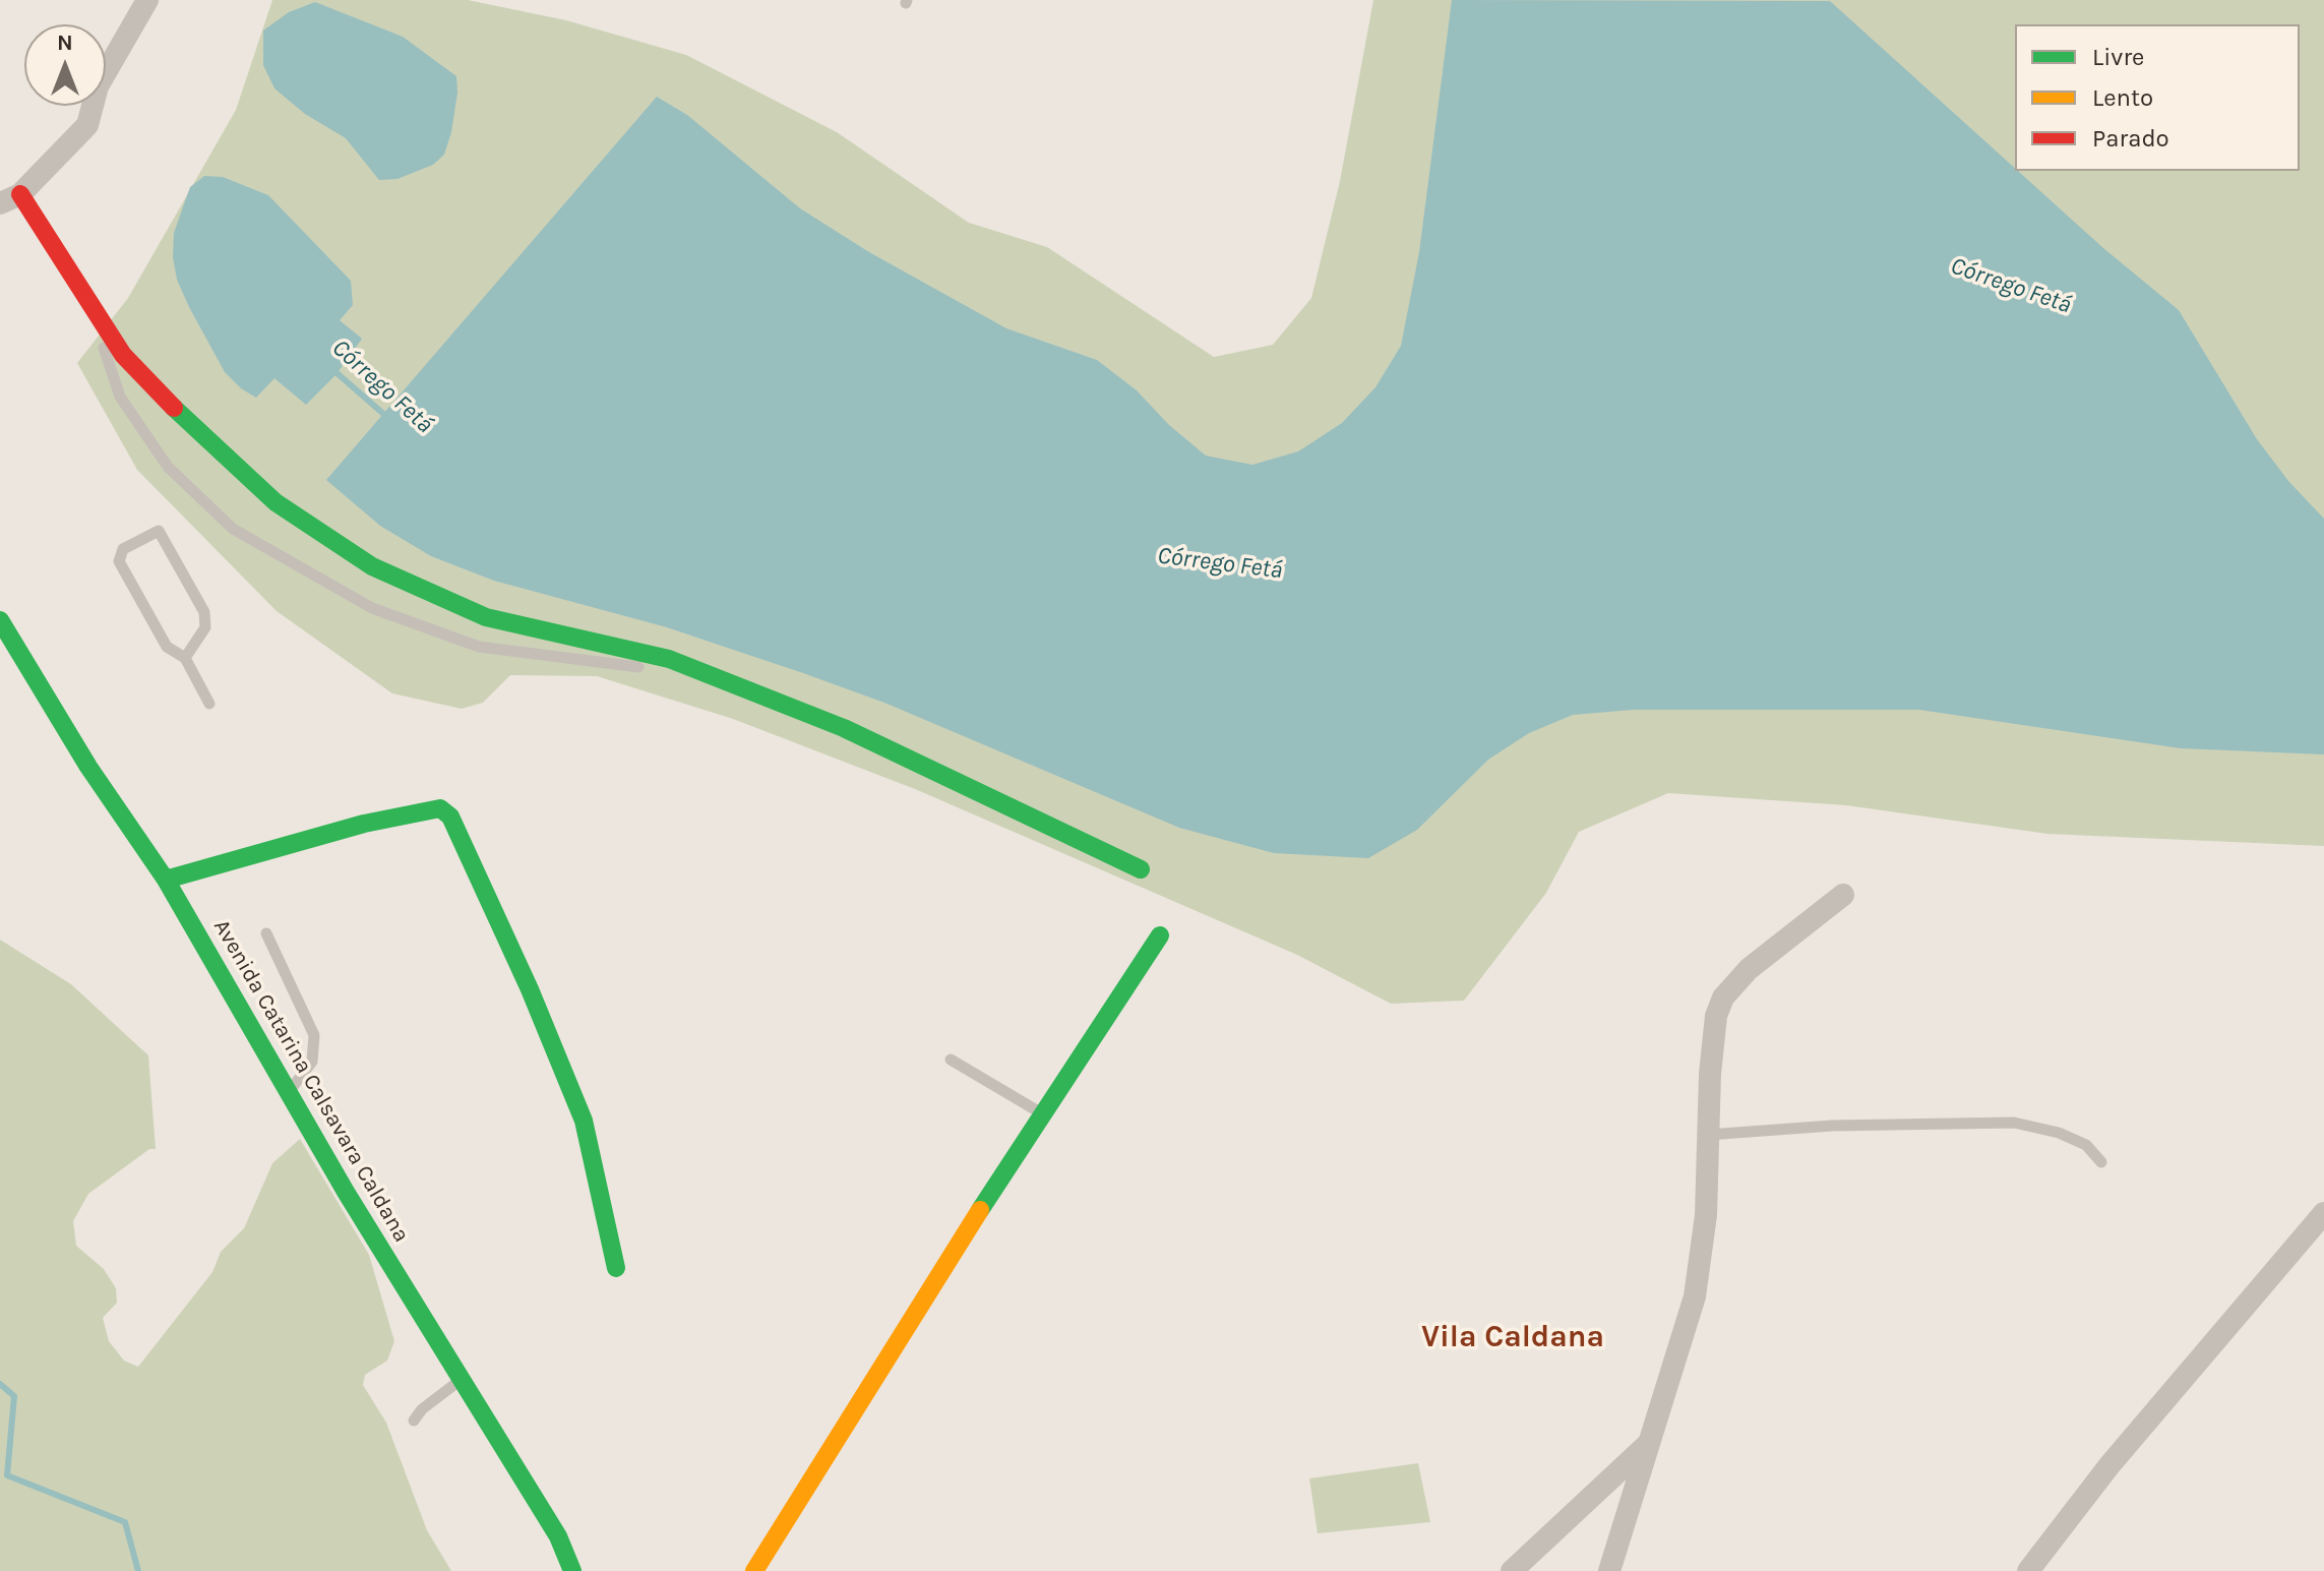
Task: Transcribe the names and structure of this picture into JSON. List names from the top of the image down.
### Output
{
  "streets": {
    "street": ["Avenida Catarina Calsavara Caldana"]
  },
  "districts": ["Vila Caldana"],
  "water": ["Córrego Fetá"],
  "legend": ["Livre", "Lento", "Parado"],
  "north": "top"
}
